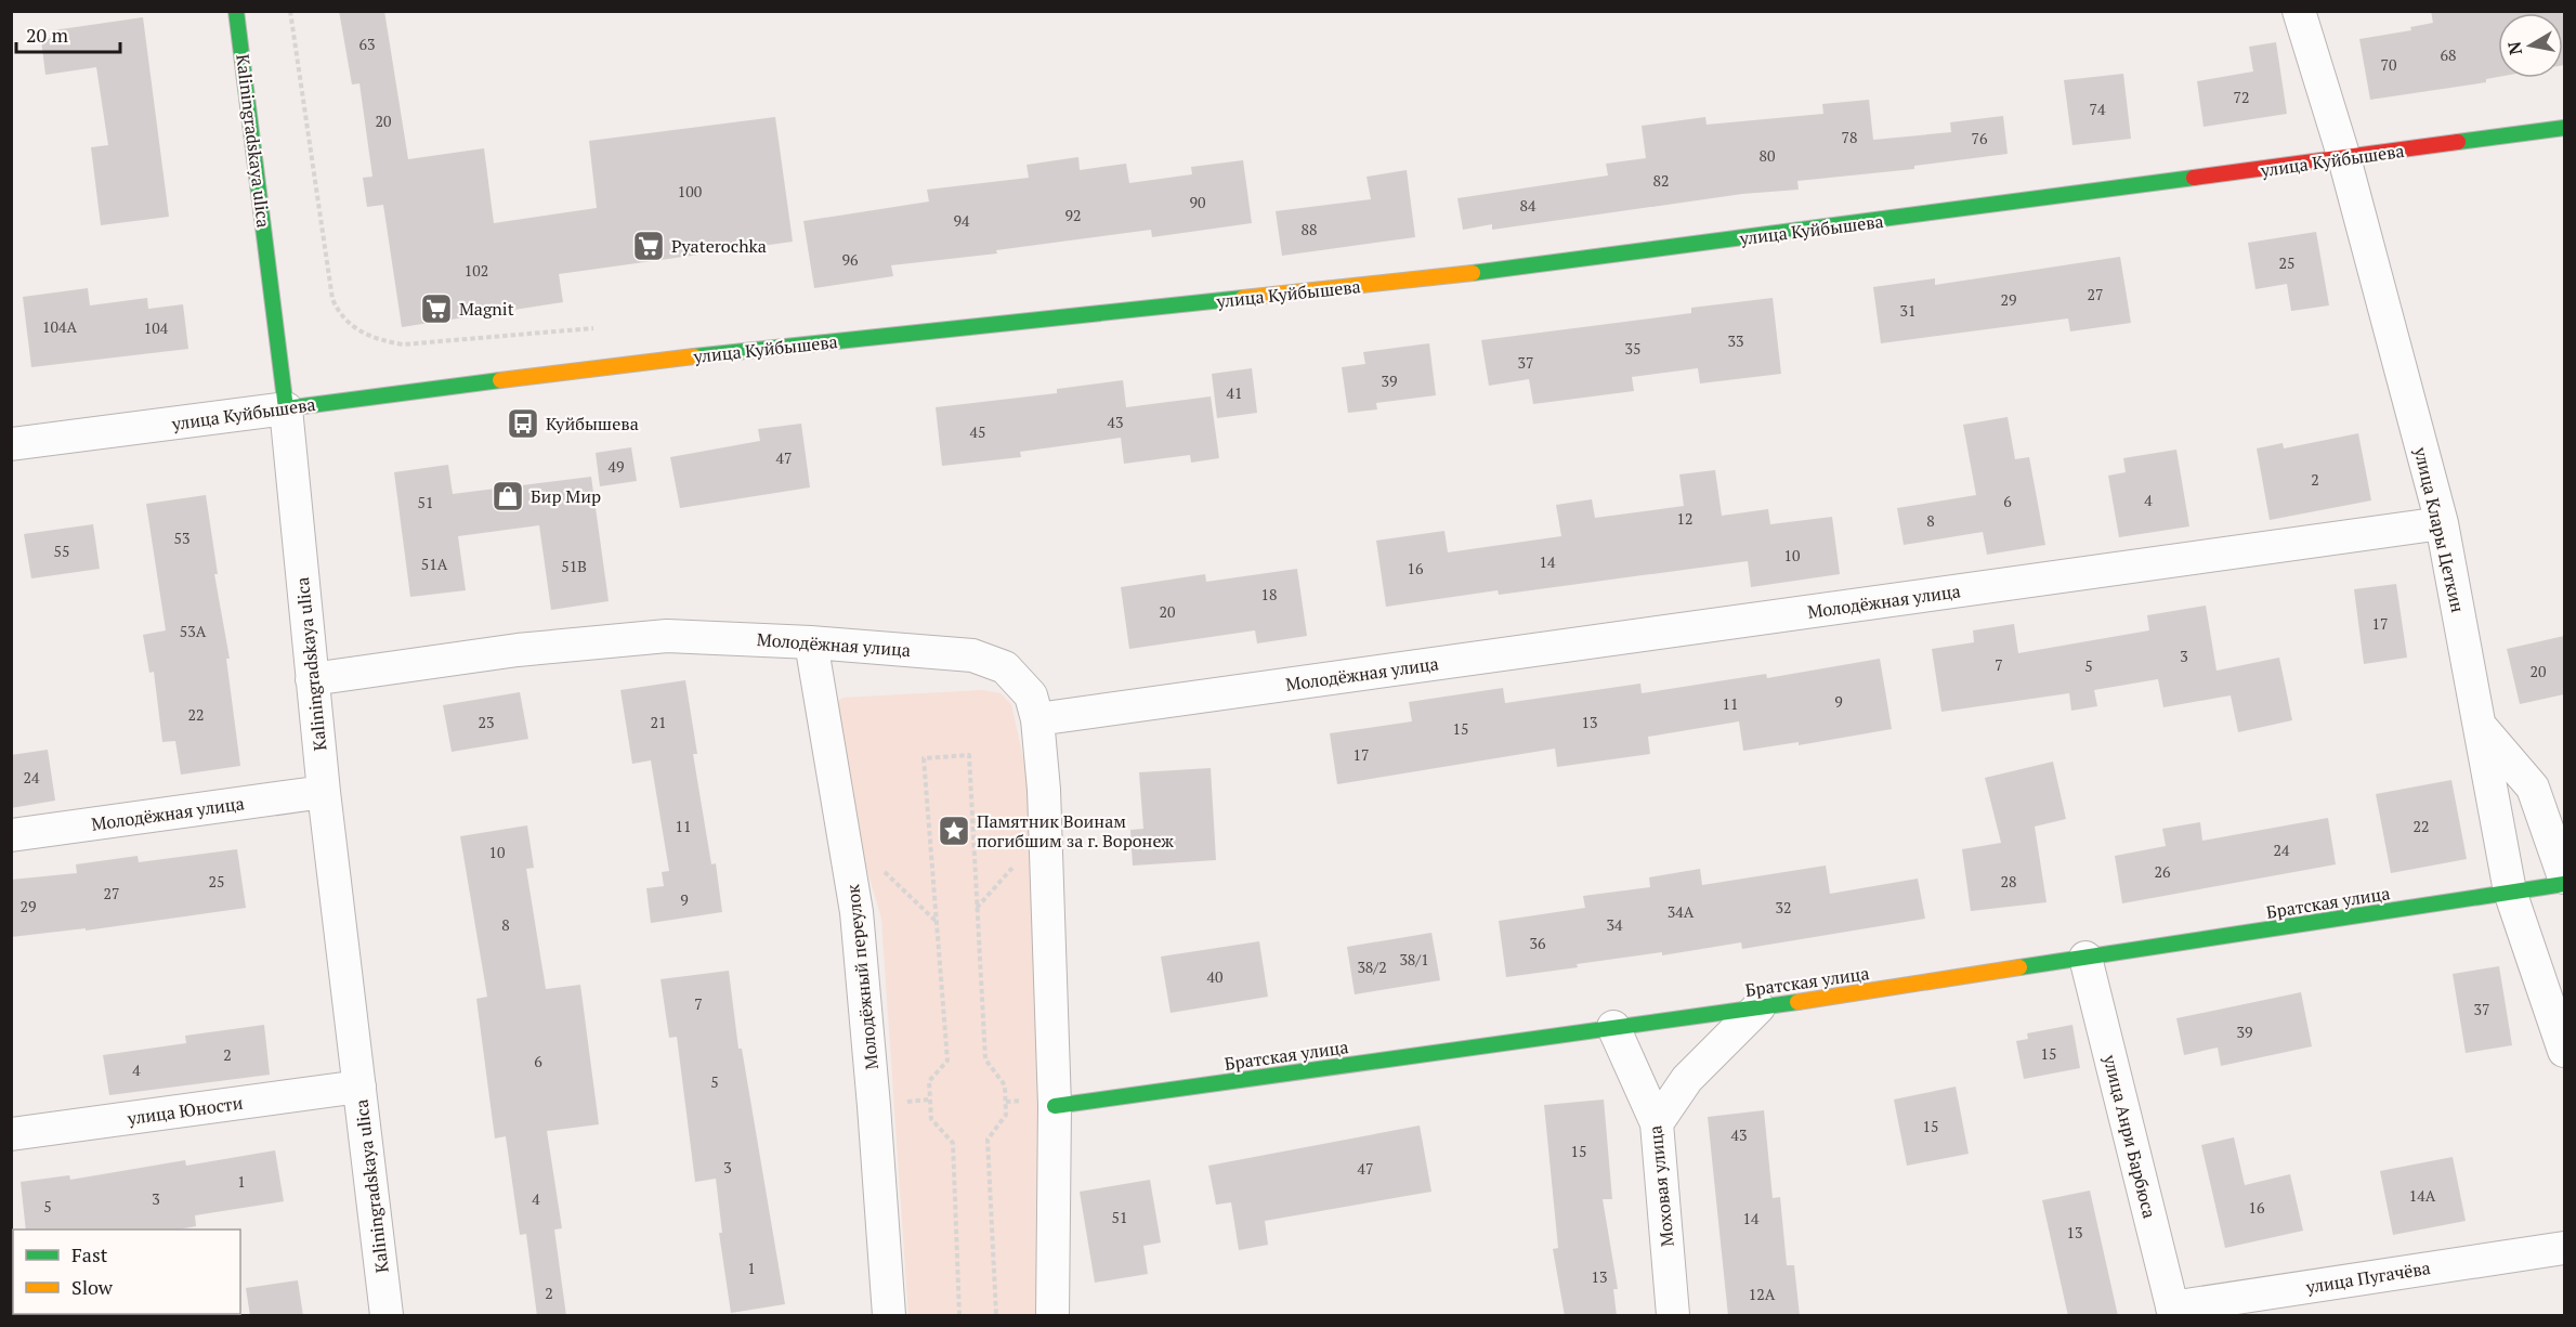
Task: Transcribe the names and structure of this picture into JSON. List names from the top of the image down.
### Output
{
  "streets": {
    "main road": ["Kaliningradskaya ulica", "улица Куйбышева", "Братская улица"],
    "street": [
      "улица Клары Цеткин",
      "Молодёжная улица",
      "Молодёжный переулок",
      "улица Юности",
      "улица Анри Барбюса",
      "Моховая улица",
      "улица Пугачёва"
    ]
  },
  "crossings": [
    ["Kaliningradskaya ulica", "улица Куйбышева"],
    ["Kaliningradskaya ulica", "Молодёжная улица"],
    ["Kaliningradskaya ulica", "улица Юности"],
    ["улица Куйбышева", "улица Клары Цеткин"],
    ["улица Клары Цеткин", "Молодёжная улица"],
    ["улица Клары Цеткин", "Братская улица"],
    ["Молодёжная улица", "Молодёжный переулок"],
    ["Братская улица", "улица Анри Барбюса"],
    ["Братская улица", "Моховая улица"],
    ["улица Анри Барбюса", "улица Пугачёва"]
  ],
  "places": {
    "supermarket": ["Pyaterochka", "Magnit"],
    "bus stop": ["Куйбышева"],
    "shop": ["Бир Мир"],
    "place": ["Памятник Воинам погибшим за г. Воронеж"]
  },
  "house_numbers": [
    "63",
    "68",
    "70",
    "72",
    "74",
    "20",
    "78",
    "76",
    "80",
    "82",
    "100",
    "90",
    "84",
    "92",
    "94",
    "88",
    "96",
    "25",
    "102",
    "27",
    "29",
    "31",
    "104А",
    "104",
    "33",
    "35",
    "37",
    "39",
    "41",
    "43",
    "45",
    "47",
    "49",
    "2",
    "4",
    "6",
    "51",
    "12",
    "8",
    "53",
    "55",
    "10",
    "14",
    "51А",
    "51В",
    "16",
    "18",
    "20",
    "17",
    "53А",
    "3",
    "7",
    "5",
    "20",
    "9",
    "11",
    "22",
    "23",
    "21",
    "13",
    "15",
    "17",
    "24",
    "11",
    "22",
    "24",
    "10",
    "26",
    "25",
    "28",
    "27",
    "9",
    "29",
    "32",
    "34А",
    "8",
    "34",
    "36",
    "38/1",
    "38/2",
    "40",
    "7",
    "37",
    "39",
    "15",
    "2",
    "6",
    "4",
    "5",
    "15",
    "43",
    "15",
    "3",
    "47",
    "1",
    "14А",
    "3",
    "4",
    "5",
    "16",
    "51",
    "14",
    "13",
    "1",
    "13",
    "2",
    "12А"
  ],
  "legend": ["Fast", "Slow"],
  "scale_bar": "20 m",
  "north": "left"
}
